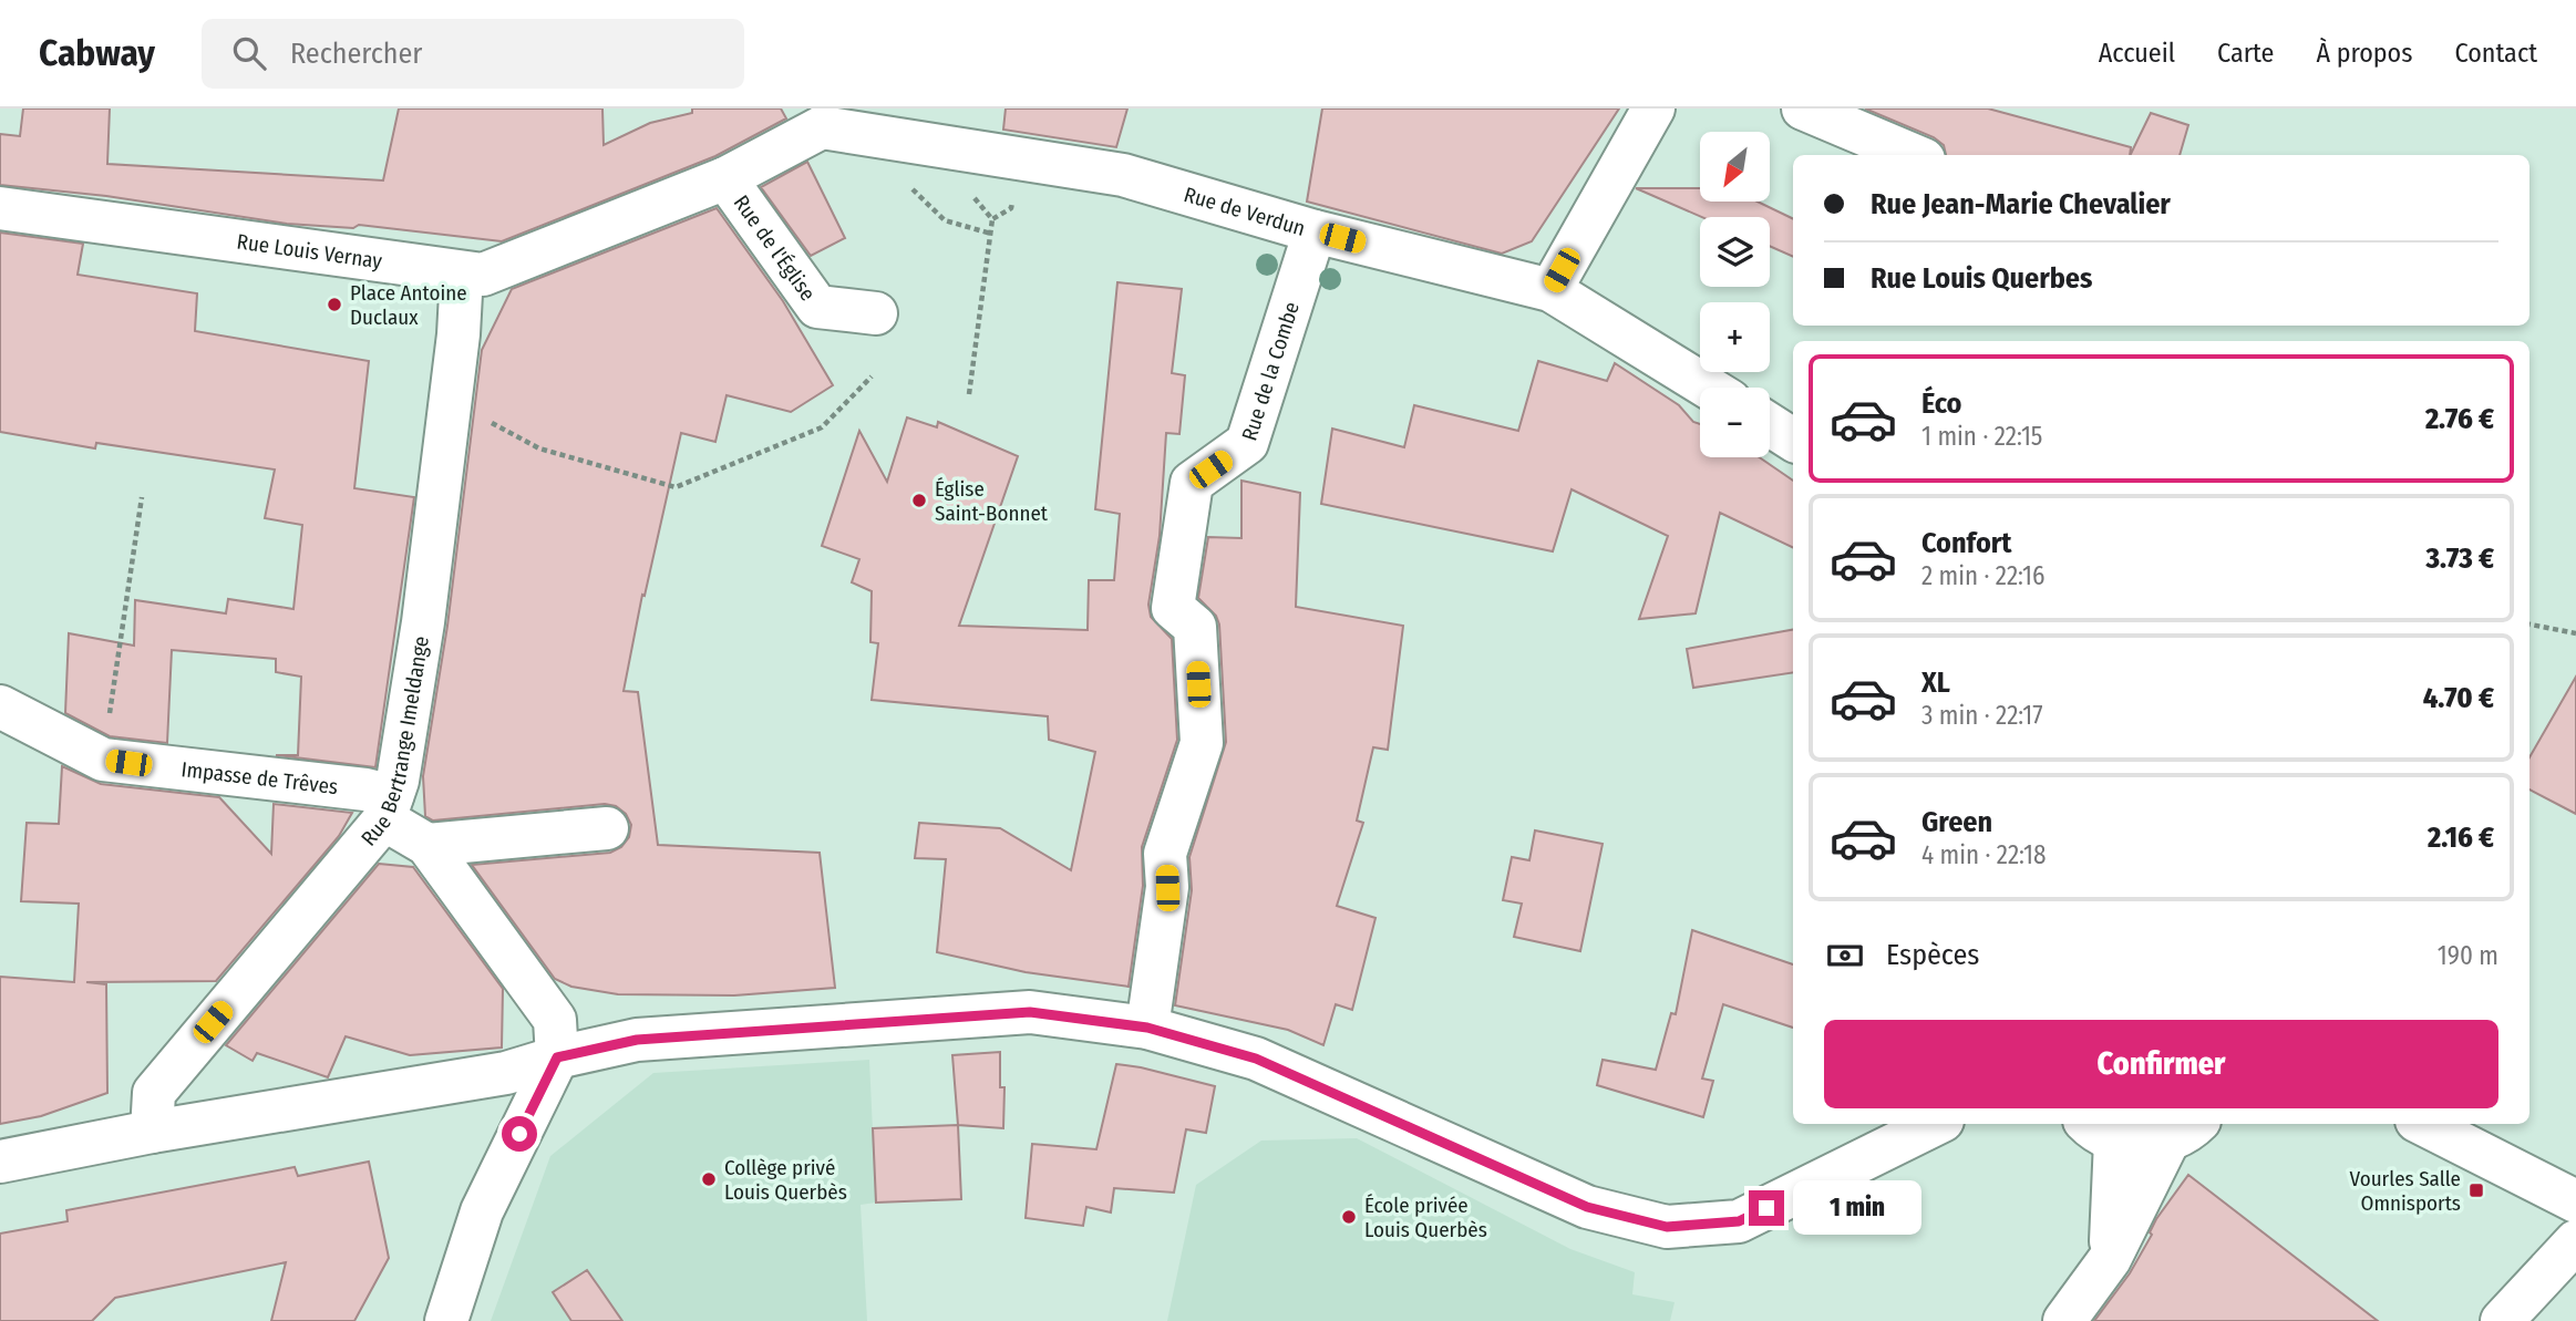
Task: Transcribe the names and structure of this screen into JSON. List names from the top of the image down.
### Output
{
  "streets": {
    "street": [
      "Rue de Verdun",
      "Rue de l'Église",
      "Rue Louis Vernay",
      "Rue de la Combe",
      "Rue Bertrange Imeldange",
      "Impasse de Trêves"
    ]
  },
  "crossings": [
    ["Rue de Verdun", "Rue Louis Vernay"],
    ["Rue de Verdun", "Rue de la Combe"],
    ["Rue de l'Église", "Rue Louis Vernay"],
    ["Rue Louis Vernay", "Rue Bertrange Imeldange"],
    ["Rue Bertrange Imeldange", "Impasse de Trêves"]
  ],
  "places": {
    "other": [
      "Place Antoine Duclaux",
      "Église Saint-Bonnet",
      "Collège privé Louis Querbès",
      "École privée Louis Querbès"
    ],
    "transit": ["Vourles Salle Omnisports"]
  },
  "north": "bottom left",
  "page": {
    "header": "Cabway",
    "search": "Rechercher",
    "nav": [
      "Accueil",
      "Carte",
      "À propos",
      "Contact"
    ],
    "map_buttons": ["+", "−"],
    "banner": ["Rue Jean-Marie Chevalier", "Rue Louis Querbes"],
    "list": [
      {
        "name": "Éco",
        "note": "1 min · 22:15",
        "value": "2.76 €"
      },
      {
        "name": "Confort",
        "note": "2 min · 22:16",
        "value": "3.73 €"
      },
      {
        "name": "XL",
        "note": "3 min · 22:17",
        "value": "4.70 €"
      },
      {
        "name": "Green",
        "note": "4 min · 22:18",
        "value": "2.16 €"
      }
    ],
    "pay": ["Espèces", "190 m"],
    "buttons": "Confirmer",
    "bubble": "1 min"
  }
}
